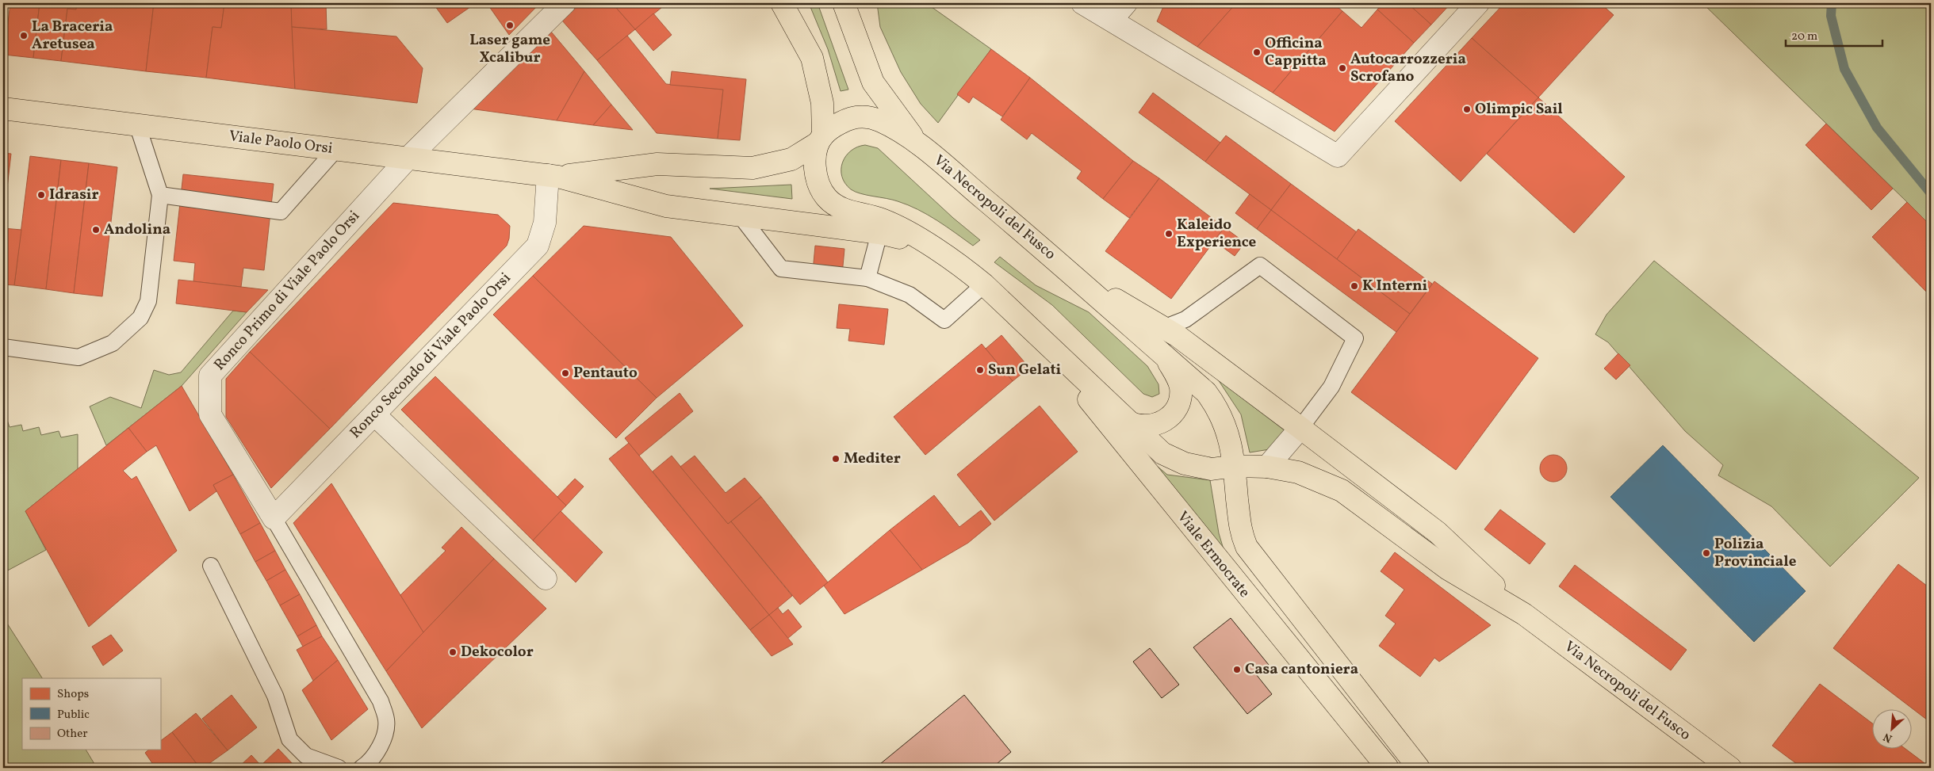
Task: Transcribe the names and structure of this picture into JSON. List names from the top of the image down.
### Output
{
  "streets": {
    "main road": ["Viale Paolo Orsi", "Via Necropoli del Fusco", "Viale Ermocrate"],
    "street": ["Ronco Primo di Viale Paolo Orsi", "Ronco Secondo di Viale Paolo Orsi"]
  },
  "crossings": [
    ["Viale Paolo Orsi", "Ronco Primo di Viale Paolo Orsi"],
    ["Viale Paolo Orsi", "Ronco Secondo di Viale Paolo Orsi"],
    ["Ronco Primo di Viale Paolo Orsi", "Ronco Secondo di Viale Paolo Orsi"]
  ],
  "places": [
    "Laser game Xcalibur",
    "La Braceria Aretusea",
    "Officina Cappitta",
    "Autocarrozzeria Scrofano",
    "Olimpic Sail",
    "Idrasir",
    "Andolina",
    "Kaleido Experience",
    "K Interni",
    "Sun Gelati",
    "Pentauto",
    "Mediter",
    "Polizia Provinciale",
    "Dekocolor",
    "Casa cantoniera"
  ],
  "legend": ["Shops", "Public", "Other"],
  "scale_bar": "20 m",
  "north": "bottom left"
}
